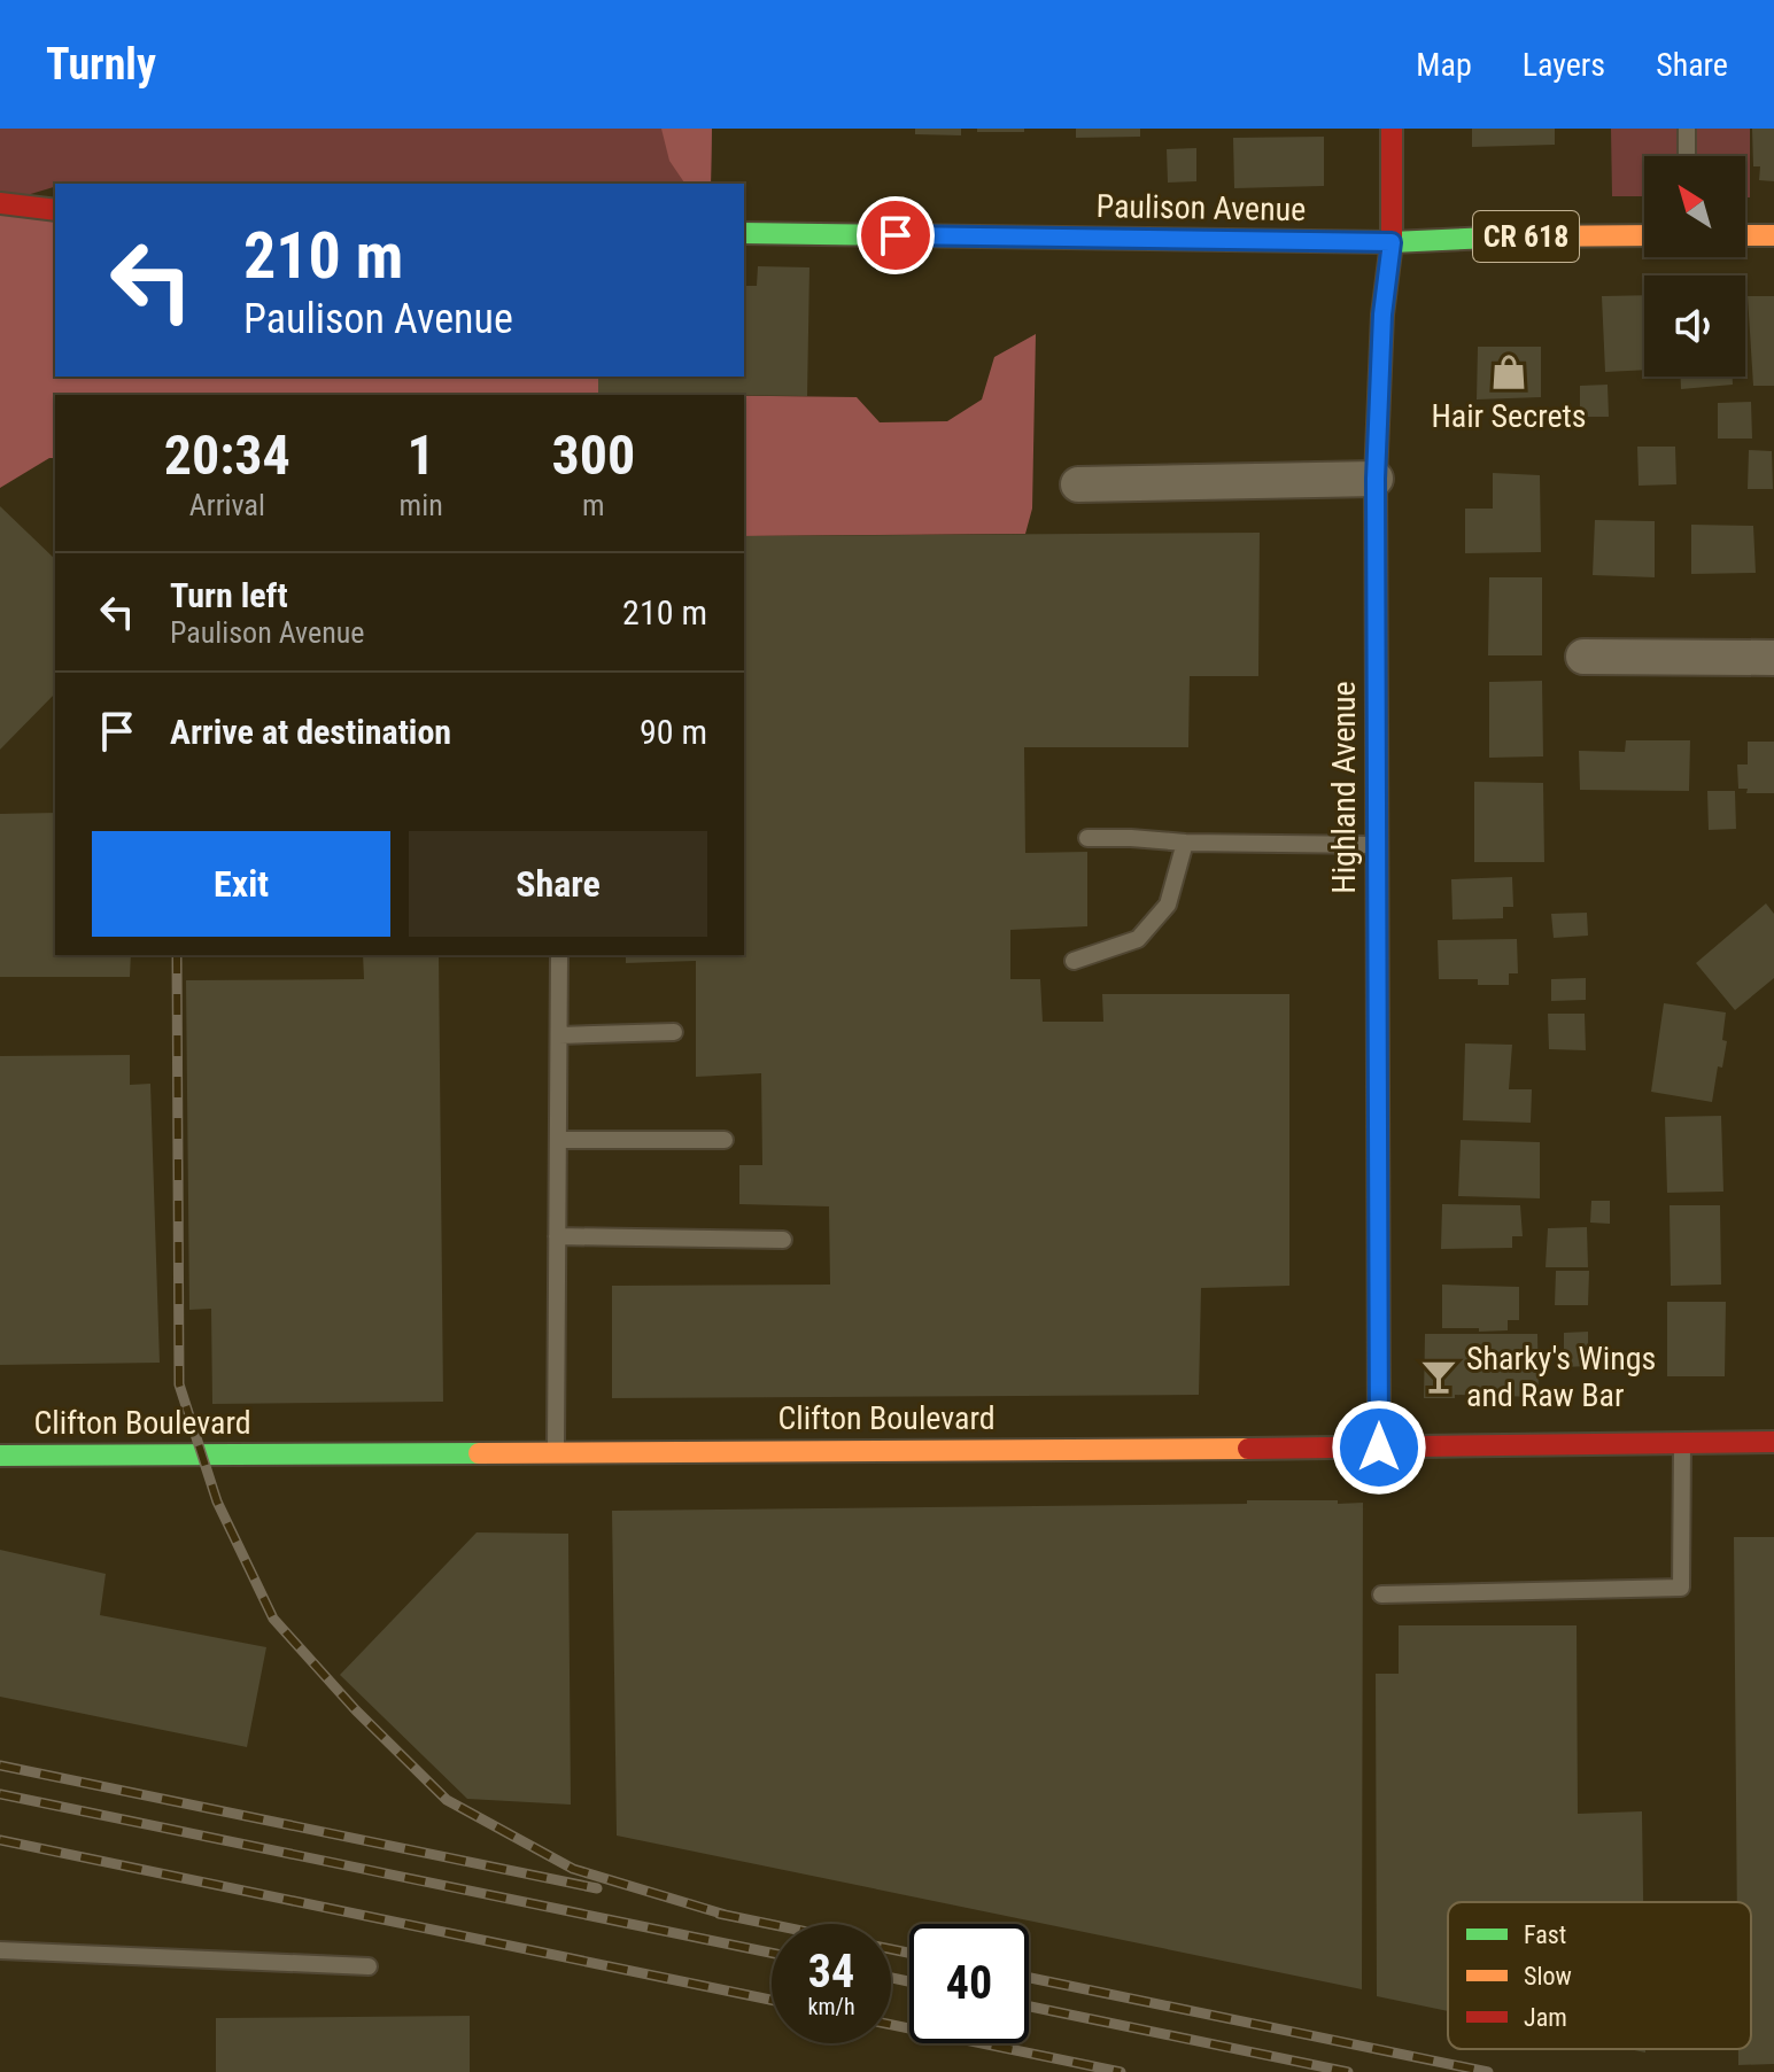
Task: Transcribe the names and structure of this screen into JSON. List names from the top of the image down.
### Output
{
  "streets": {
    "street": [
      "Paulison Avenue",
      "CR 618",
      "Highland Avenue",
      "Clifton Boulevard"
    ]
  },
  "crossings": [
    ["Paulison Avenue", "Highland Avenue"],
    ["Highland Avenue", "Clifton Boulevard"]
  ],
  "places": {
    "shop": ["Hair Secrets"],
    "bar": ["Sharky's Wings and Raw Bar"]
  },
  "legend": ["Fast", "Slow", "Jam"],
  "north": "top left",
  "page": {
    "header": "Turnly",
    "nav": ["Map", "Layers", "Share"],
    "turn": ["210 m", "Paulison Avenue"],
    "eta": [
      "20:34",
      "Arrival",
      "1",
      "min",
      "300",
      "m"
    ],
    "list": [
      {
        "name": "Turn left",
        "note": "Paulison Avenue",
        "value": "210 m"
      },
      {
        "name": "Arrive at destination",
        "value": "90 m"
      }
    ],
    "buttons": ["Exit", "Share"],
    "speed": "34 km/h",
    "limit": "40"
  }
}
